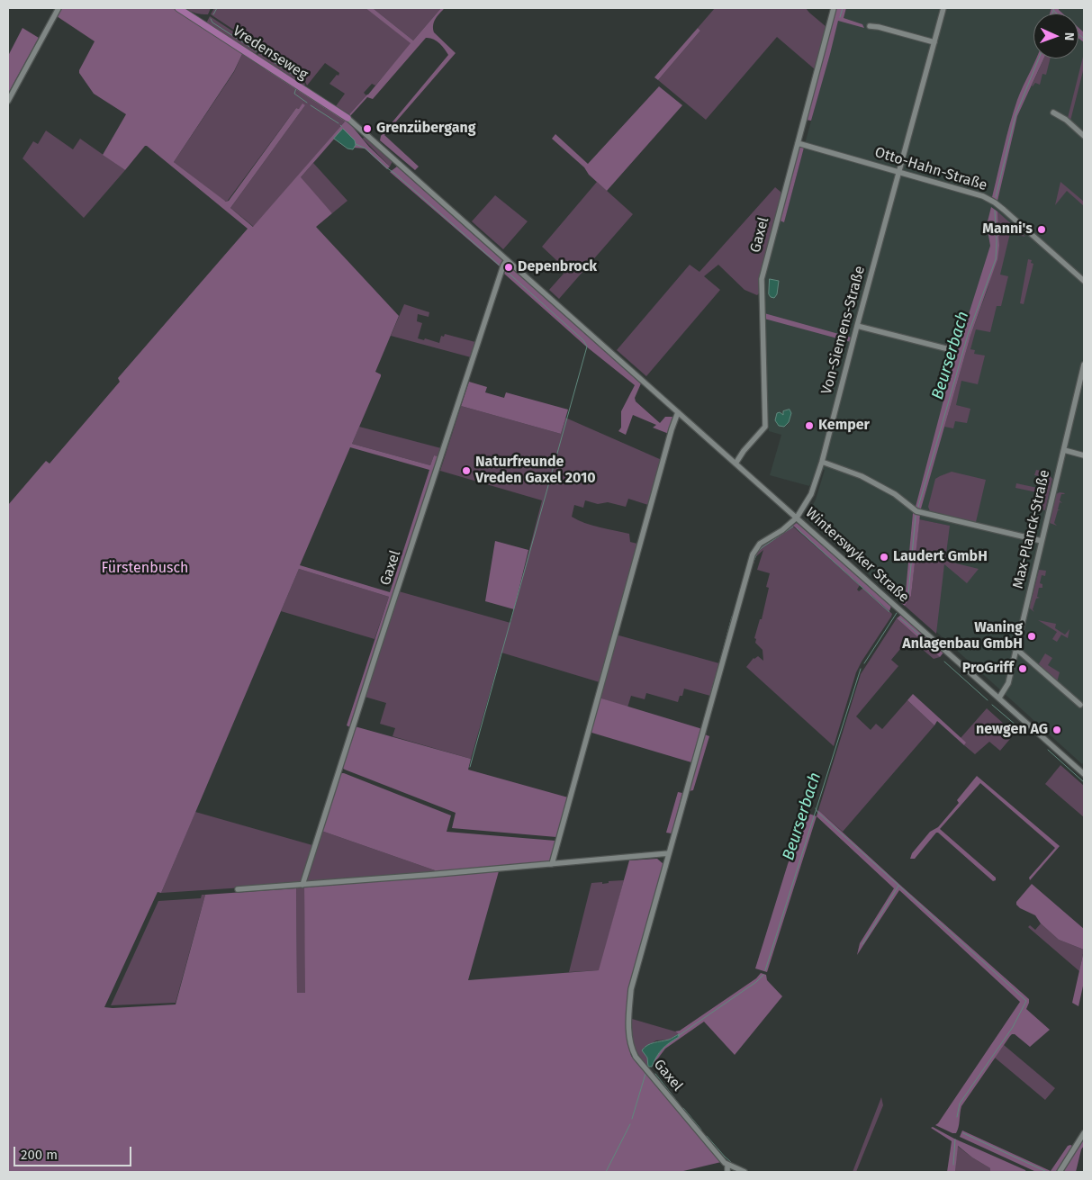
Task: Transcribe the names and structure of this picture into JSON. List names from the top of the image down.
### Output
{
  "streets": {
    "main road": ["Vredenseweg"],
    "street": [
      "Otto-Hahn-Straße",
      "Gaxel",
      "Von-Siemens-Straße",
      "Max-Planck-Straße",
      "Winterswyker Straße"
    ]
  },
  "crossings": [
    ["Vredenseweg", "Winterswyker Straße"],
    ["Otto-Hahn-Straße", "Gaxel"],
    ["Otto-Hahn-Straße", "Von-Siemens-Straße"],
    ["Gaxel", "Von-Siemens-Straße"],
    ["Gaxel", "Winterswyker Straße"],
    ["Von-Siemens-Straße", "Winterswyker Straße"],
    ["Max-Planck-Straße", "Winterswyker Straße"]
  ],
  "water": ["Beurserbach"],
  "parks": ["Fürstenbusch"],
  "places": [
    "Grenzübergang",
    "Manni's",
    "Depenbrock",
    "Kemper",
    "Naturfreunde Vreden Gaxel 2010",
    "Laudert GmbH",
    "Waning Anlagenbau GmbH",
    "ProGriff",
    "newgen AG"
  ],
  "scale_bar": "200 m",
  "north": "right"
}
